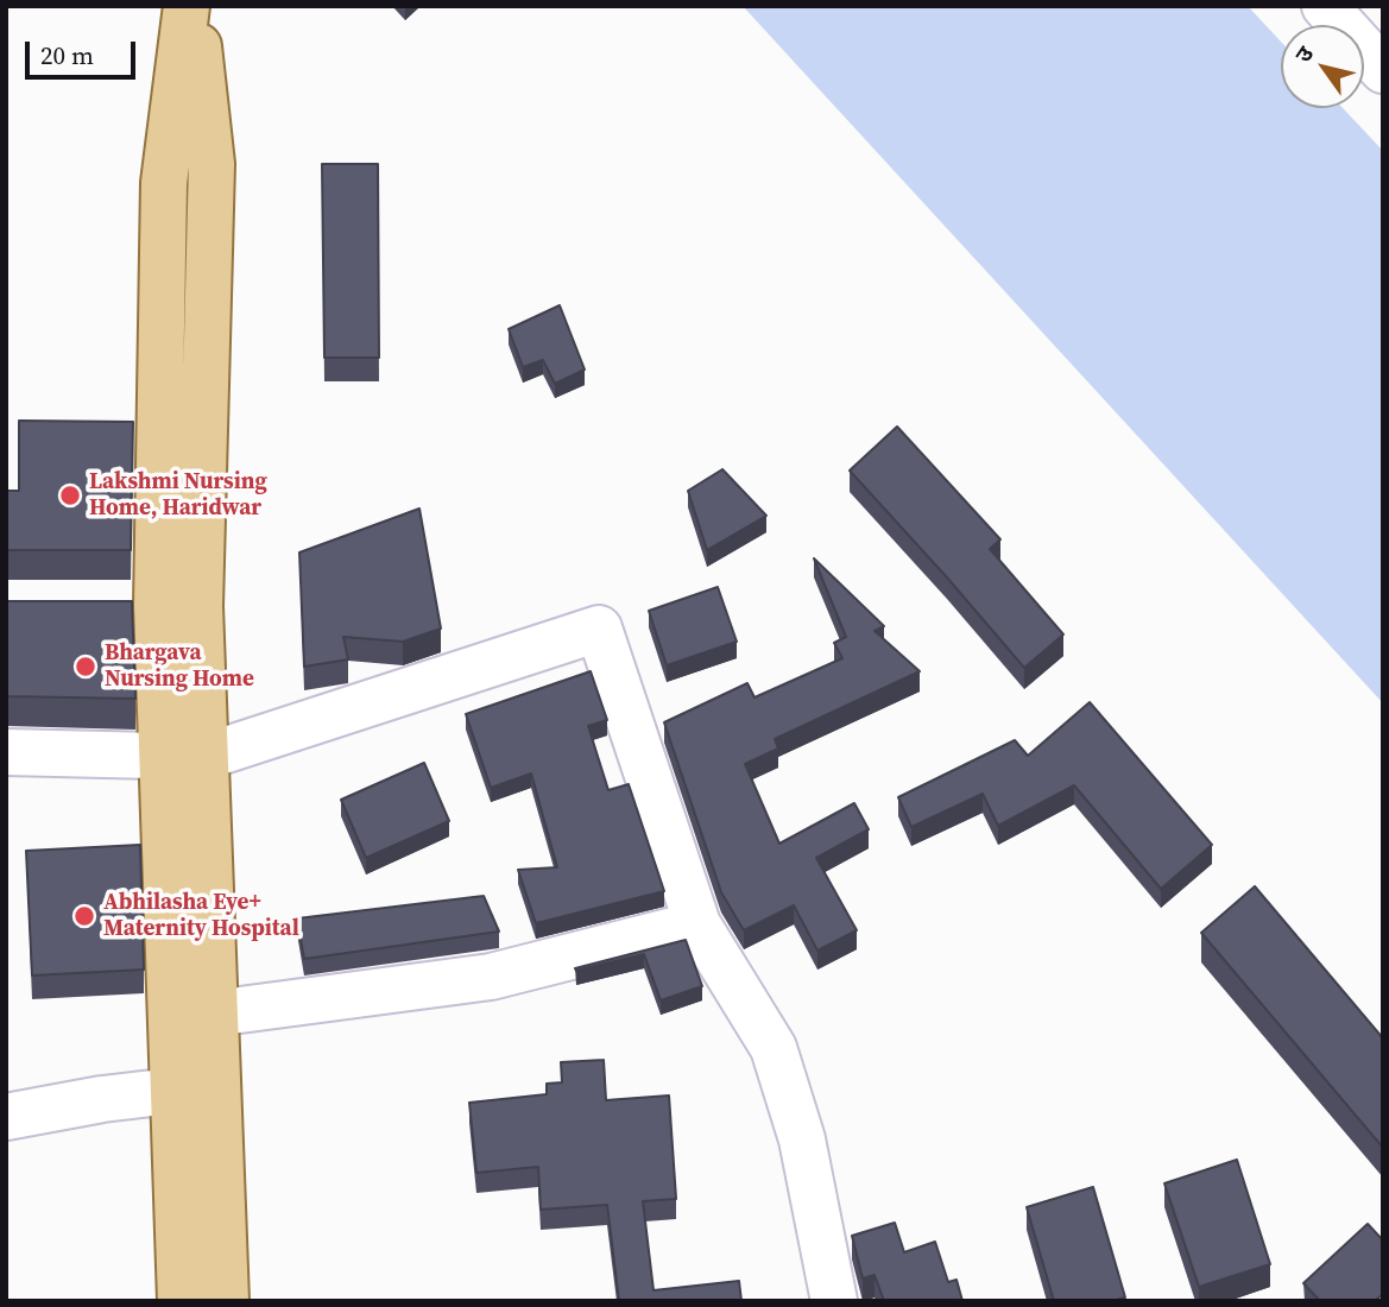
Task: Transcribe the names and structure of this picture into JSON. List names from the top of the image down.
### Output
{
  "places": ["Lakshmi Nursing Home, Haridwar", "Bhargava Nursing Home", "Abhilasha Eye+ Maternity Hospital"],
  "scale_bar": "20 m",
  "north": "top left"
}
